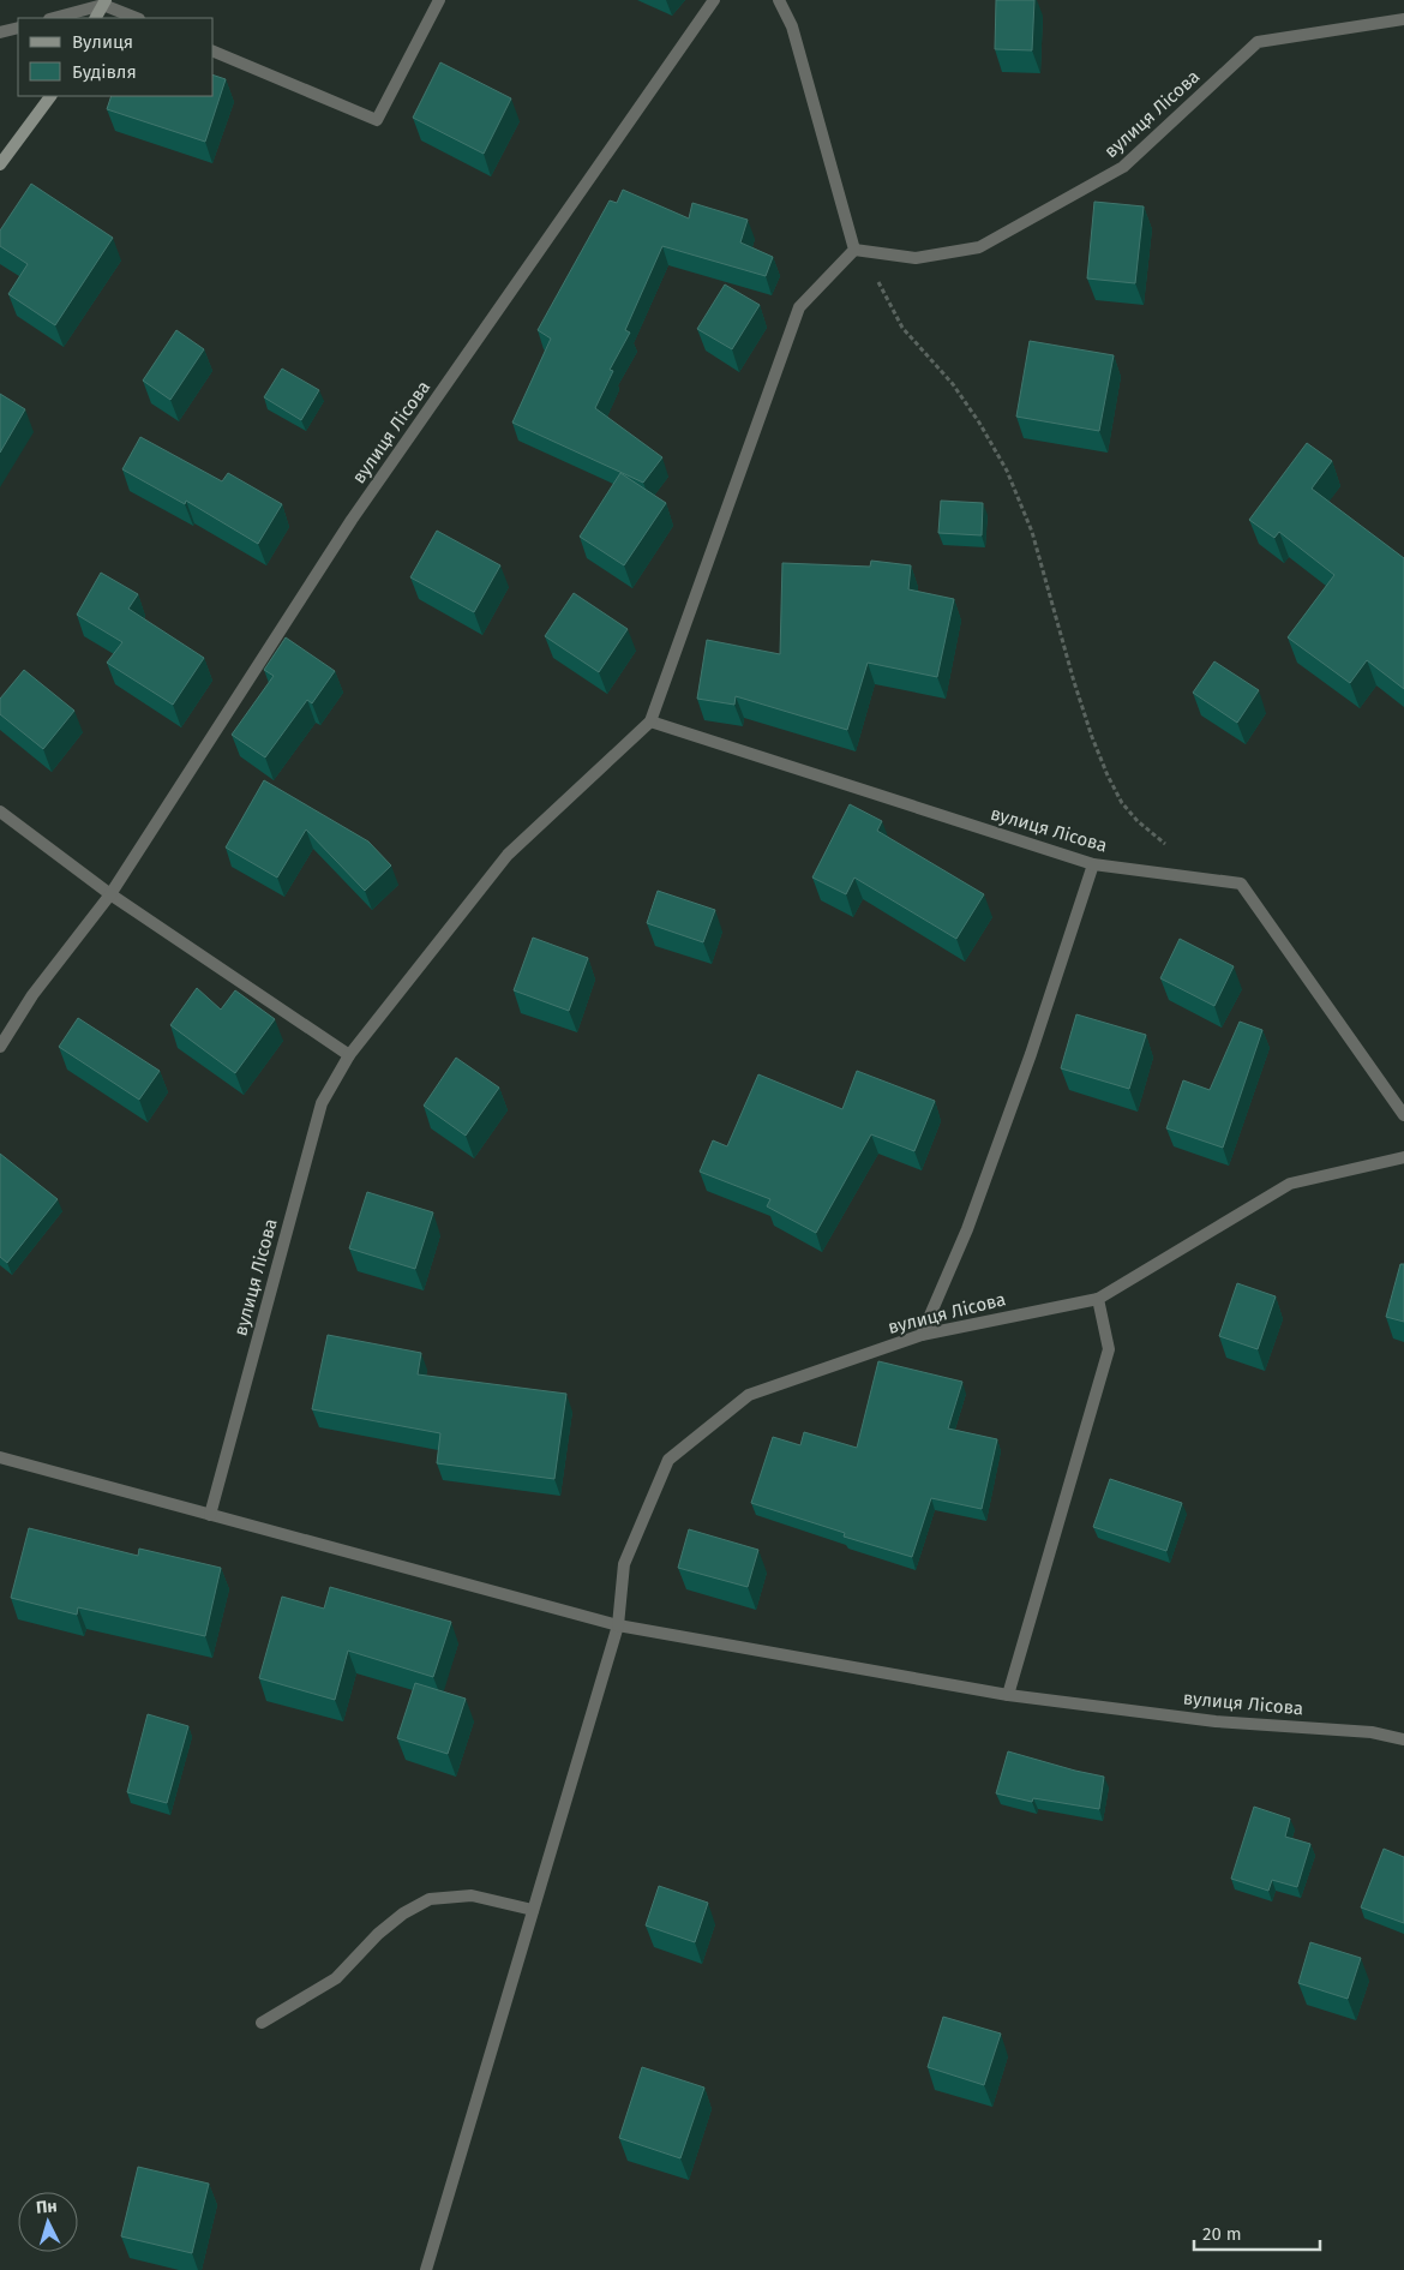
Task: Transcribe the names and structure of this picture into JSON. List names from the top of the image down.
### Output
{
  "streets": {
    "street": ["вулиця Лісова"]
  },
  "legend": ["Вулиця", "Будівля"],
  "scale_bar": "20 m",
  "north": "top"
}
